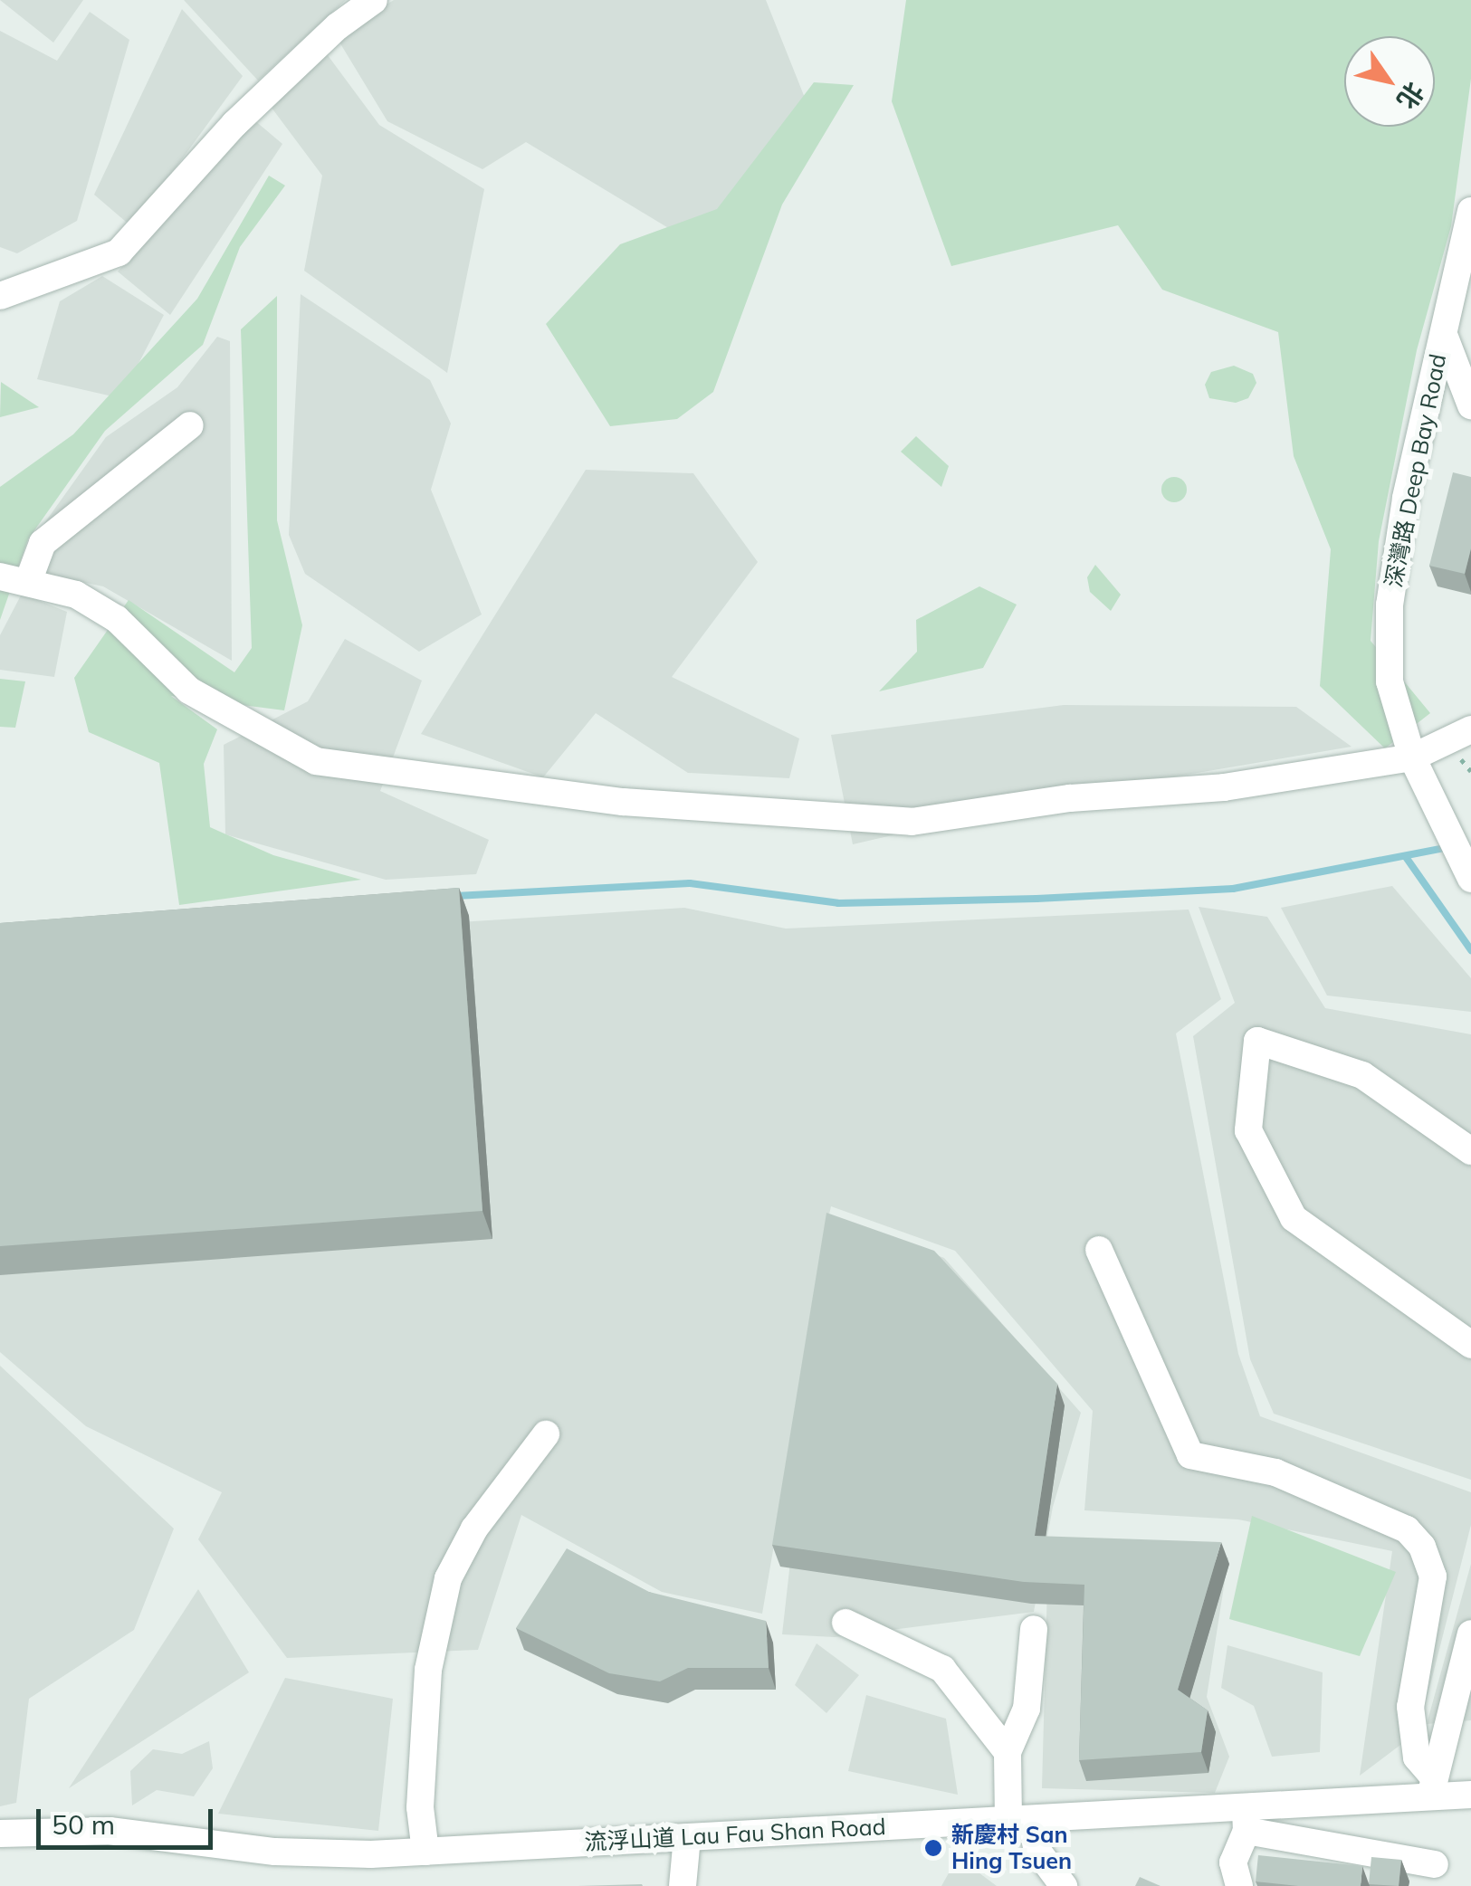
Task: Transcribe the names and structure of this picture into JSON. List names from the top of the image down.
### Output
{
  "streets": {
    "street": ["深灣路 Deep Bay Road", "流浮山道 Lau Fau Shan Road"]
  },
  "places": ["新慶村 San Hing Tsuen"],
  "scale_bar": "50 m",
  "north": "bottom right"
}
